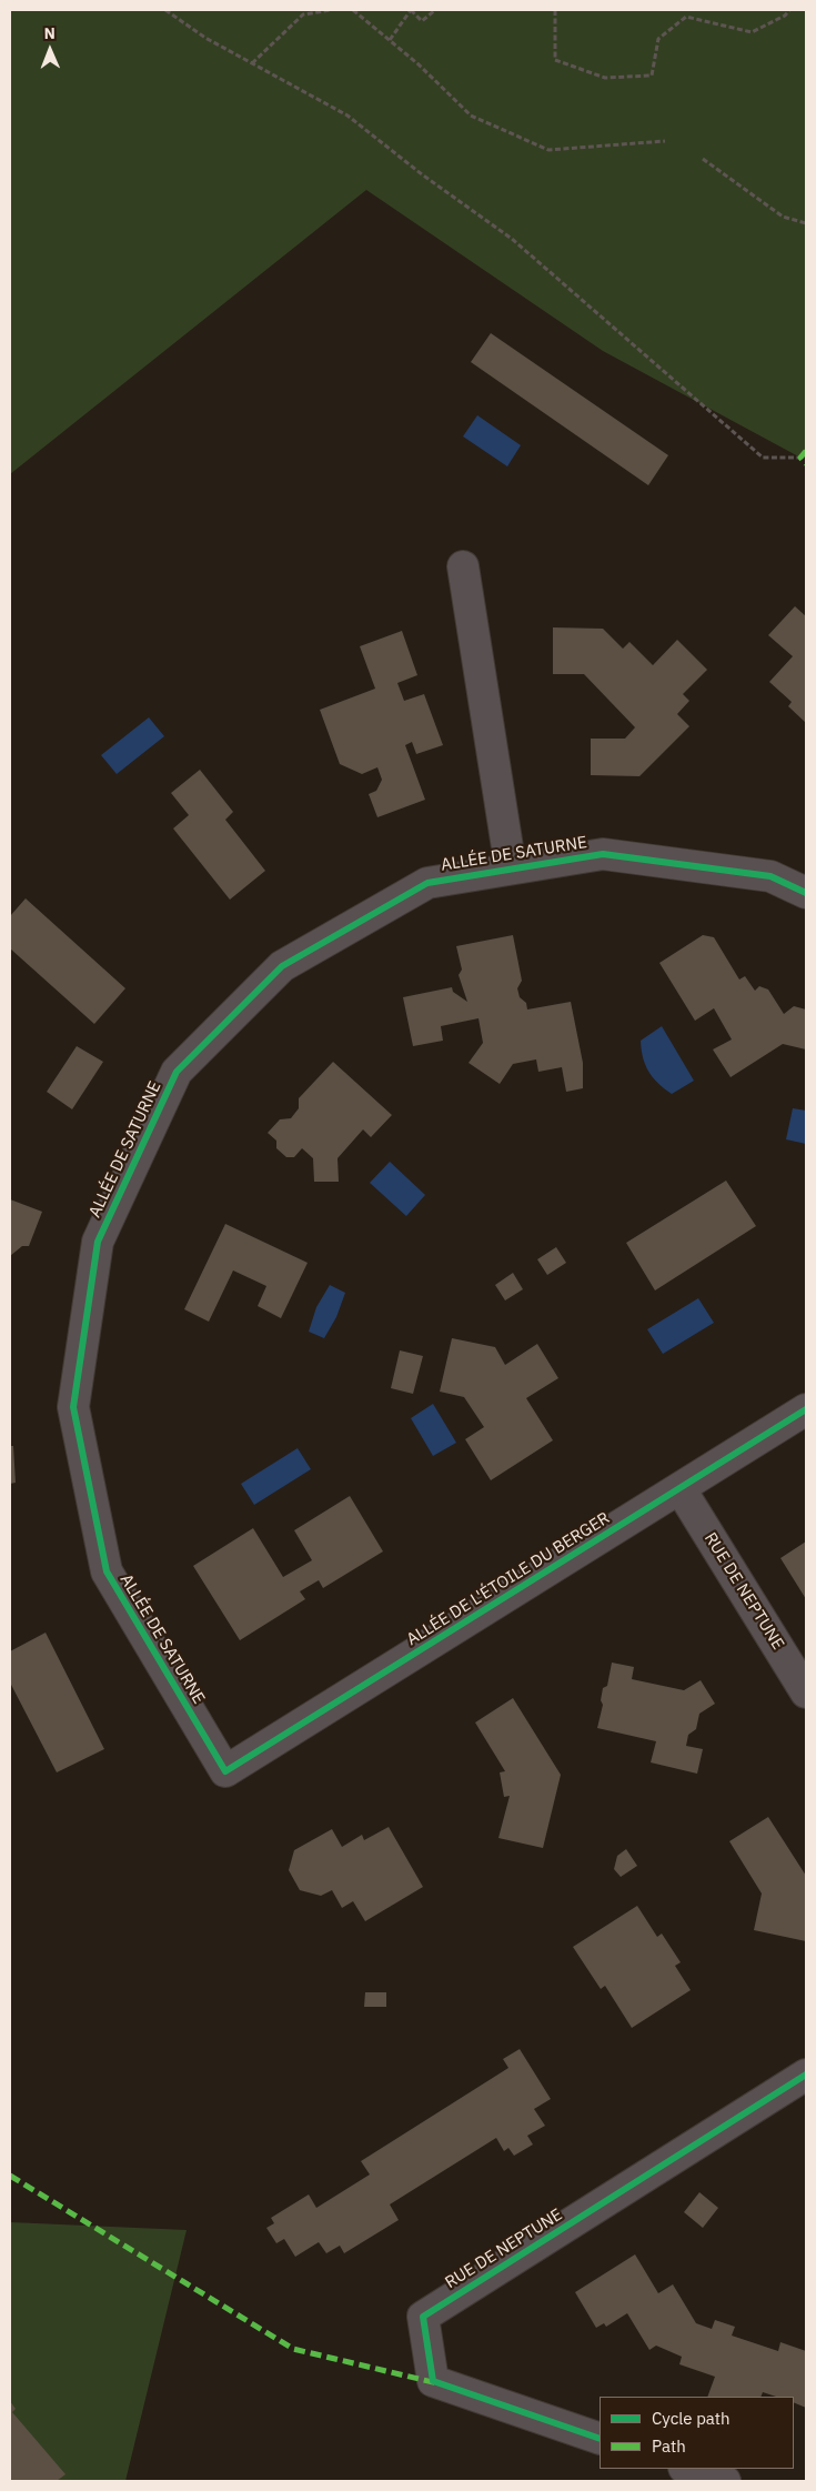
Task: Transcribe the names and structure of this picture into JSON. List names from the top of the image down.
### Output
{
  "streets": {
    "street": ["ALLÉE DE SATURNE", "ALLÉE DE L'ÉTOILE DU BERGER", "RUE DE NEPTUNE"]
  },
  "crossings": [
    ["ALLÉE DE SATURNE", "ALLÉE DE L'ÉTOILE DU BERGER"],
    ["ALLÉE DE L'ÉTOILE DU BERGER", "RUE DE NEPTUNE"]
  ],
  "legend": ["Cycle path", "Path"],
  "north": "top"
}
